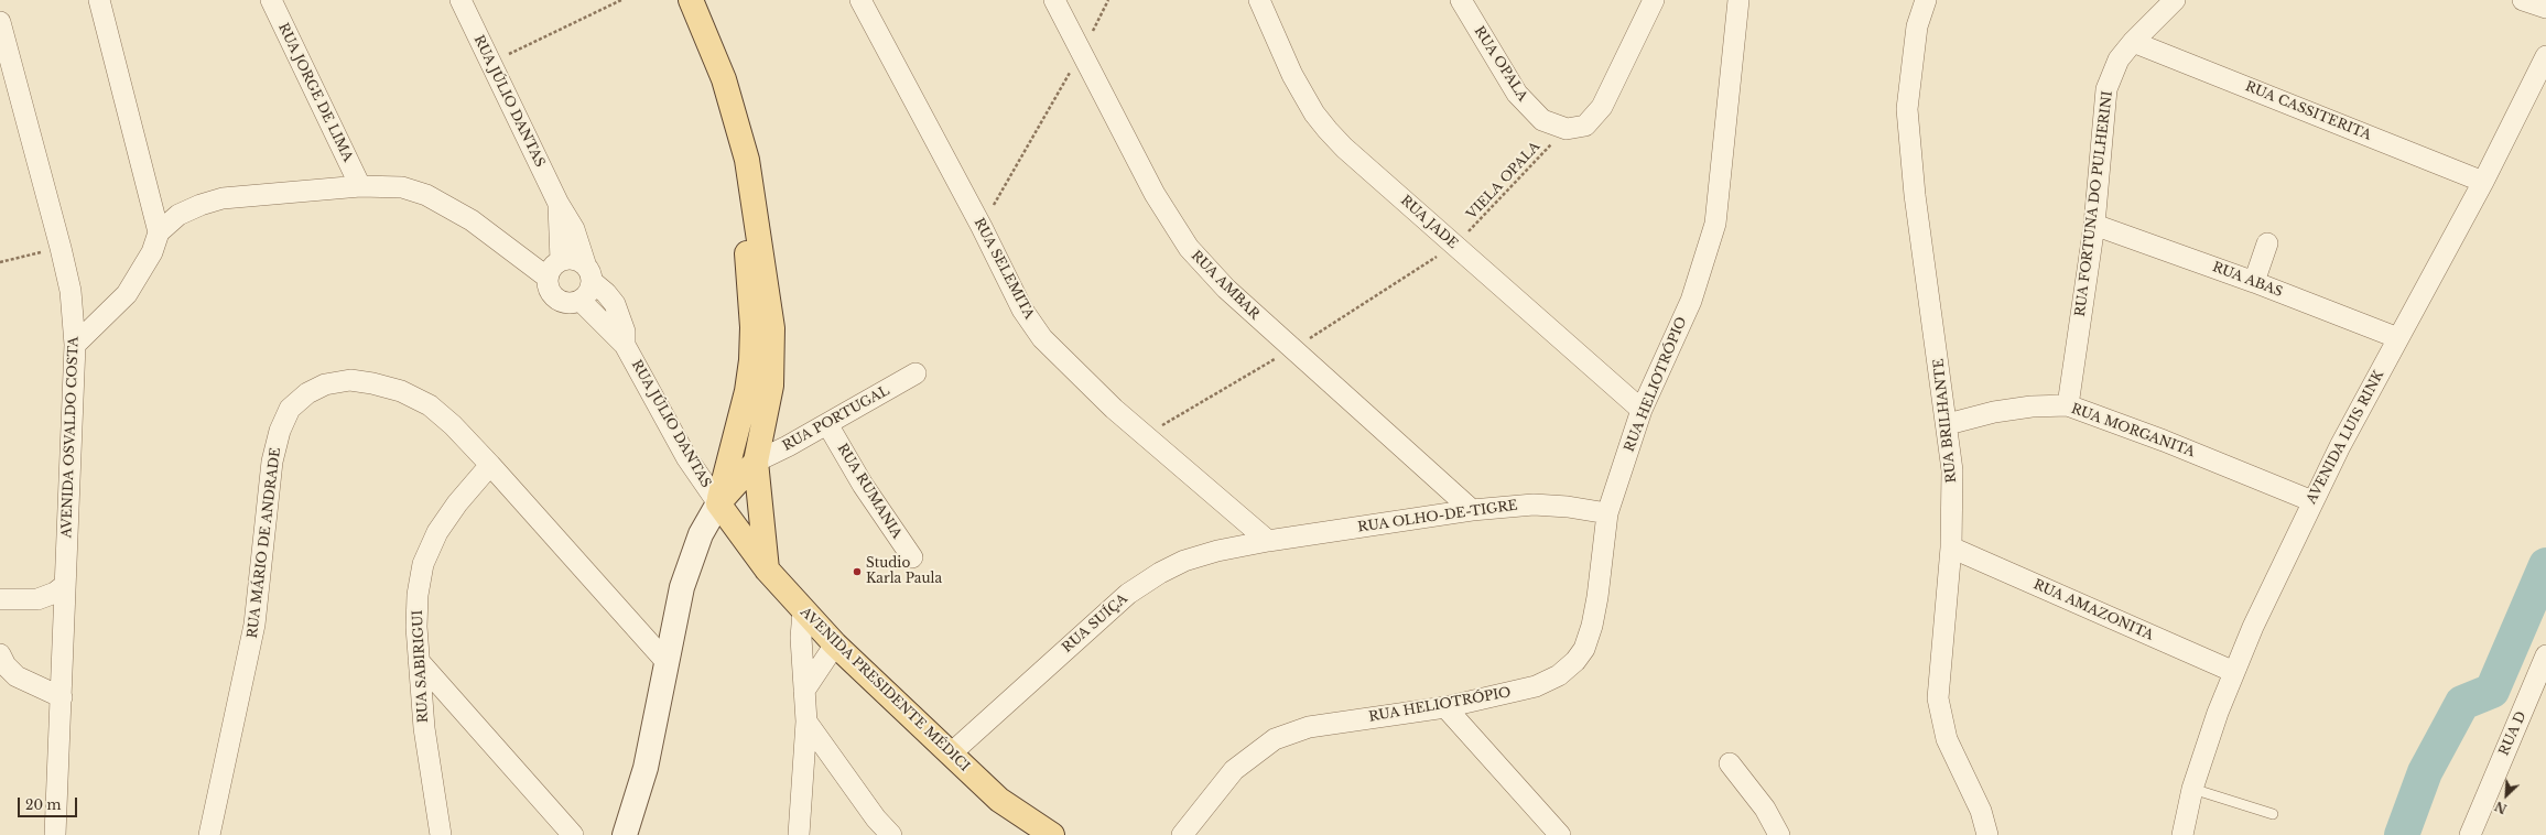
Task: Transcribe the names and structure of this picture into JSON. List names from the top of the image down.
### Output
{
  "streets": {
    "main road": ["AVENIDA PRESIDENTE MÉDICI"],
    "street": [
      "RUA OPALA",
      "RUA JORGE DE LIMA",
      "RUA JÚLIO DANTAS",
      "RUA CASSITERITA",
      "RUA FORTUNA DO PULHERINI",
      "RUA JADE",
      "RUA SELEMITA",
      "RUA ABAS",
      "RUA AMBAR",
      "RUA HELIOTRÓPIO",
      "RUA PORTUGAL",
      "RUA BRILHANTE",
      "RUA MORGANITA",
      "AVENIDA OSVALDO COSTA",
      "AVENIDA LUIS RINK",
      "RUA RUMANIA",
      "RUA OLHO-DE-TIGRE",
      "RUA MÁRIO DE ANDRADE",
      "RUA AMAZONITA",
      "RUA SUÍÇA",
      "RUA SABIRIGUI",
      "RUA D"
    ],
    "path": ["VIELA OPALA"]
  },
  "crossings": [
    ["RUA OPALA", "VIELA OPALA"],
    ["RUA JÚLIO DANTAS", "AVENIDA PRESIDENTE MÉDICI"],
    ["RUA CASSITERITA", "RUA FORTUNA DO PULHERINI"],
    ["RUA CASSITERITA", "AVENIDA LUIS RINK"],
    ["VIELA OPALA", "RUA JADE"],
    ["RUA FORTUNA DO PULHERINI", "RUA ABAS"],
    ["RUA FORTUNA DO PULHERINI", "RUA MORGANITA"],
    ["RUA JADE", "RUA HELIOTRÓPIO"],
    ["RUA SELEMITA", "RUA OLHO-DE-TIGRE"],
    ["RUA SELEMITA", "RUA SUÍÇA"],
    ["RUA ABAS", "AVENIDA LUIS RINK"],
    ["RUA AMBAR", "RUA OLHO-DE-TIGRE"],
    ["RUA HELIOTRÓPIO", "RUA OLHO-DE-TIGRE"],
    ["RUA PORTUGAL", "RUA RUMANIA"],
    ["RUA BRILHANTE", "RUA MORGANITA"],
    ["RUA BRILHANTE", "RUA AMAZONITA"],
    ["RUA MORGANITA", "AVENIDA LUIS RINK"],
    ["AVENIDA LUIS RINK", "RUA AMAZONITA"],
    ["RUA OLHO-DE-TIGRE", "RUA SUÍÇA"],
    ["RUA MÁRIO DE ANDRADE", "RUA SABIRIGUI"],
    ["RUA SUÍÇA", "AVENIDA PRESIDENTE MÉDICI"]
  ],
  "places": ["Studio Karla Paula"],
  "scale_bar": "20 m",
  "north": "bottom left"
}
